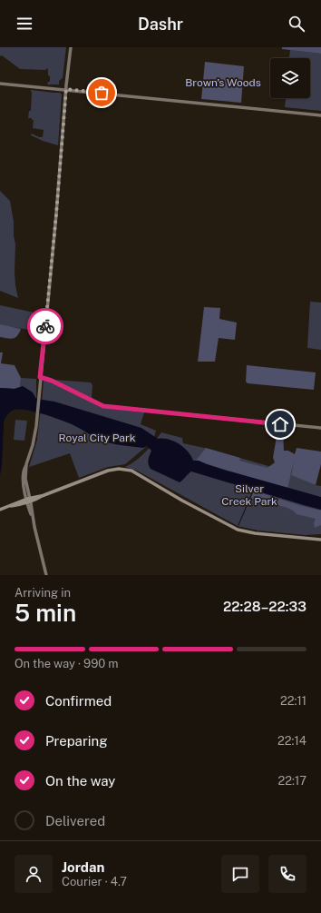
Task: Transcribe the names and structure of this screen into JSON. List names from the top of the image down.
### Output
{
  "parks": ["Brown's Woods", "Royal City Park", "Silver Creek Park"],
  "page": {
    "header": "Dashr",
    "heading": ["5 min", "Arriving in", "22:28–22:33"],
    "panel": ["Jordan", "Courier · 4.7"],
    "bar": "On the way · 990 m",
    "list": [
      ["Confirmed", "22:11"],
      ["Preparing", "22:14"],
      ["On the way", "22:17"],
      "Delivered"
    ]
  }
}
